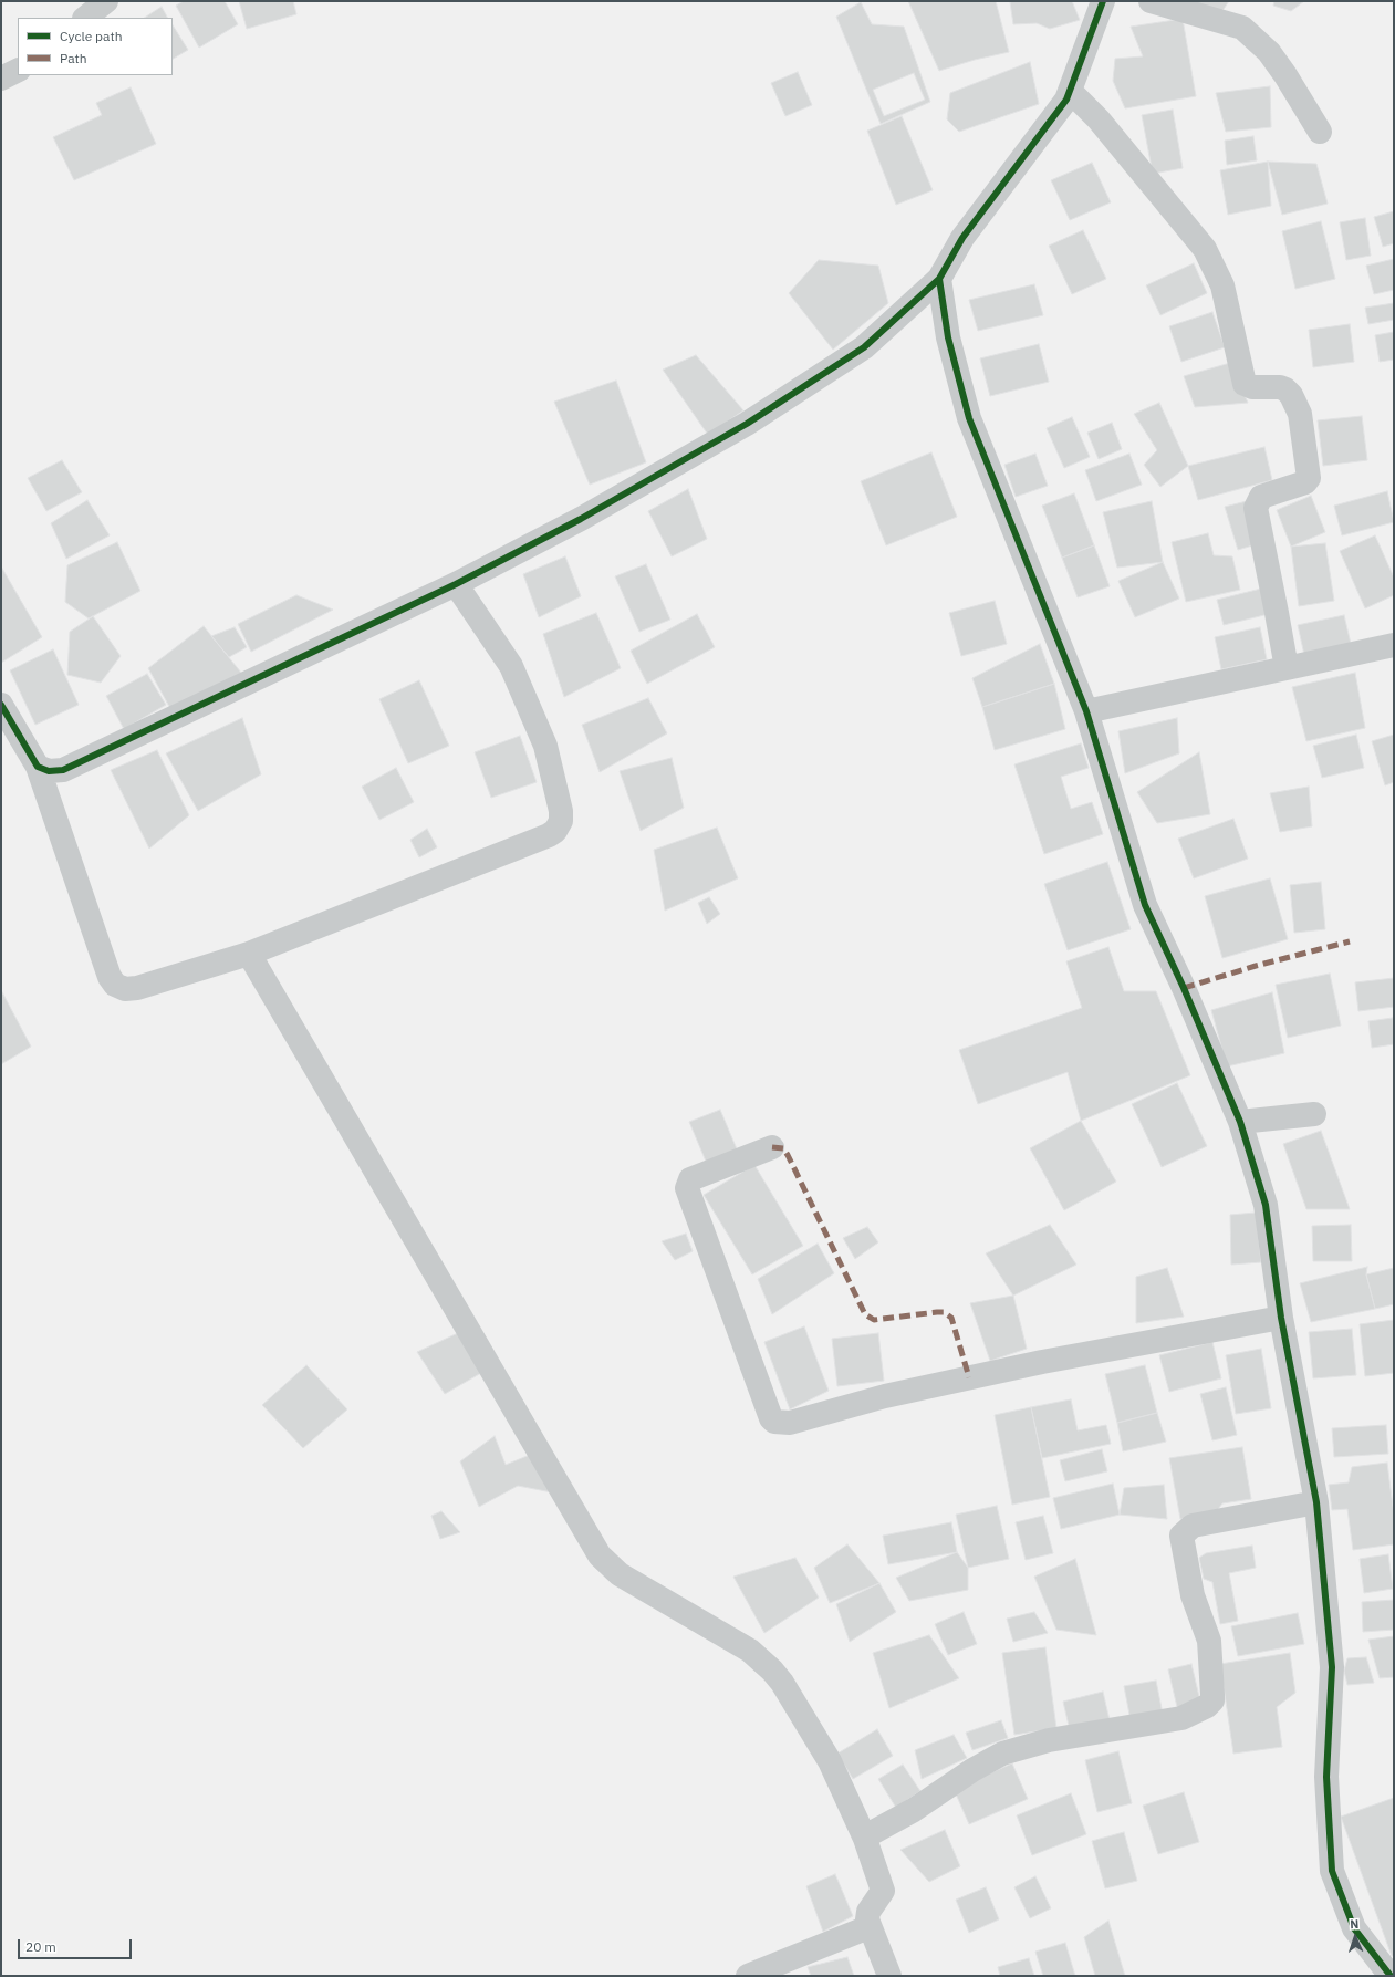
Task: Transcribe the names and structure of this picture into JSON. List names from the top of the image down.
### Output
{
  "legend": ["Cycle path", "Path"],
  "scale_bar": "20 m",
  "north": "top"
}
